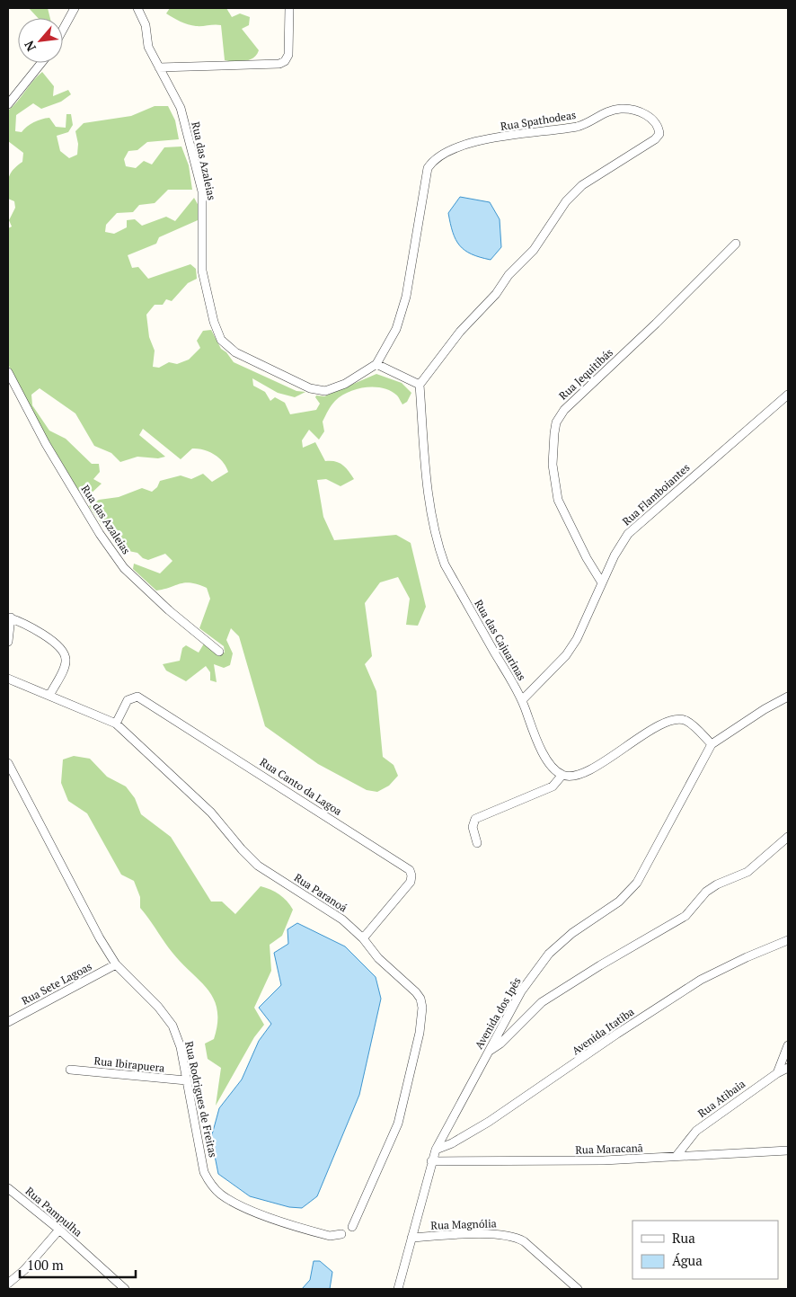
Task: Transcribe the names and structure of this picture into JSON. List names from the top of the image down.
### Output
{
  "streets": {
    "street": [
      "Rua Spathodeas",
      "Rua das Azaleias",
      "Rua Jequitibás",
      "Rua Flamboiantes",
      "Rua das Cajuarinas",
      "Rua Canto da Lagoa",
      "Rua Paranoá",
      "Rua Sete Lagoas",
      "Avenida dos Ipês",
      "Avenida Itatiba",
      "Rua Ibirapuera",
      "Rua Atibaia",
      "Rua Rodrigues de Freitas",
      "Rua Maracanã",
      "Rua Pampulha",
      "Rua Magnólia"
    ]
  },
  "crossings": [
    ["Rua Spathodeas", "Rua das Azaleias"],
    ["Rua Spathodeas", "Rua das Cajuarinas"],
    ["Rua Jequitibás", "Rua Flamboiantes"],
    ["Rua Flamboiantes", "Rua das Cajuarinas"],
    ["Rua Canto da Lagoa", "Rua Paranoá"],
    ["Rua Sete Lagoas", "Rua Rodrigues de Freitas"],
    ["Avenida dos Ipês", "Avenida Itatiba"],
    ["Avenida dos Ipês", "Rua Maracanã"],
    ["Avenida dos Ipês", "Rua Magnólia"],
    ["Rua Ibirapuera", "Rua Rodrigues de Freitas"],
    ["Rua Atibaia", "Rua Maracanã"]
  ],
  "legend": ["Rua", "Água"],
  "scale_bar": "100 m",
  "north": "bottom left"
}
